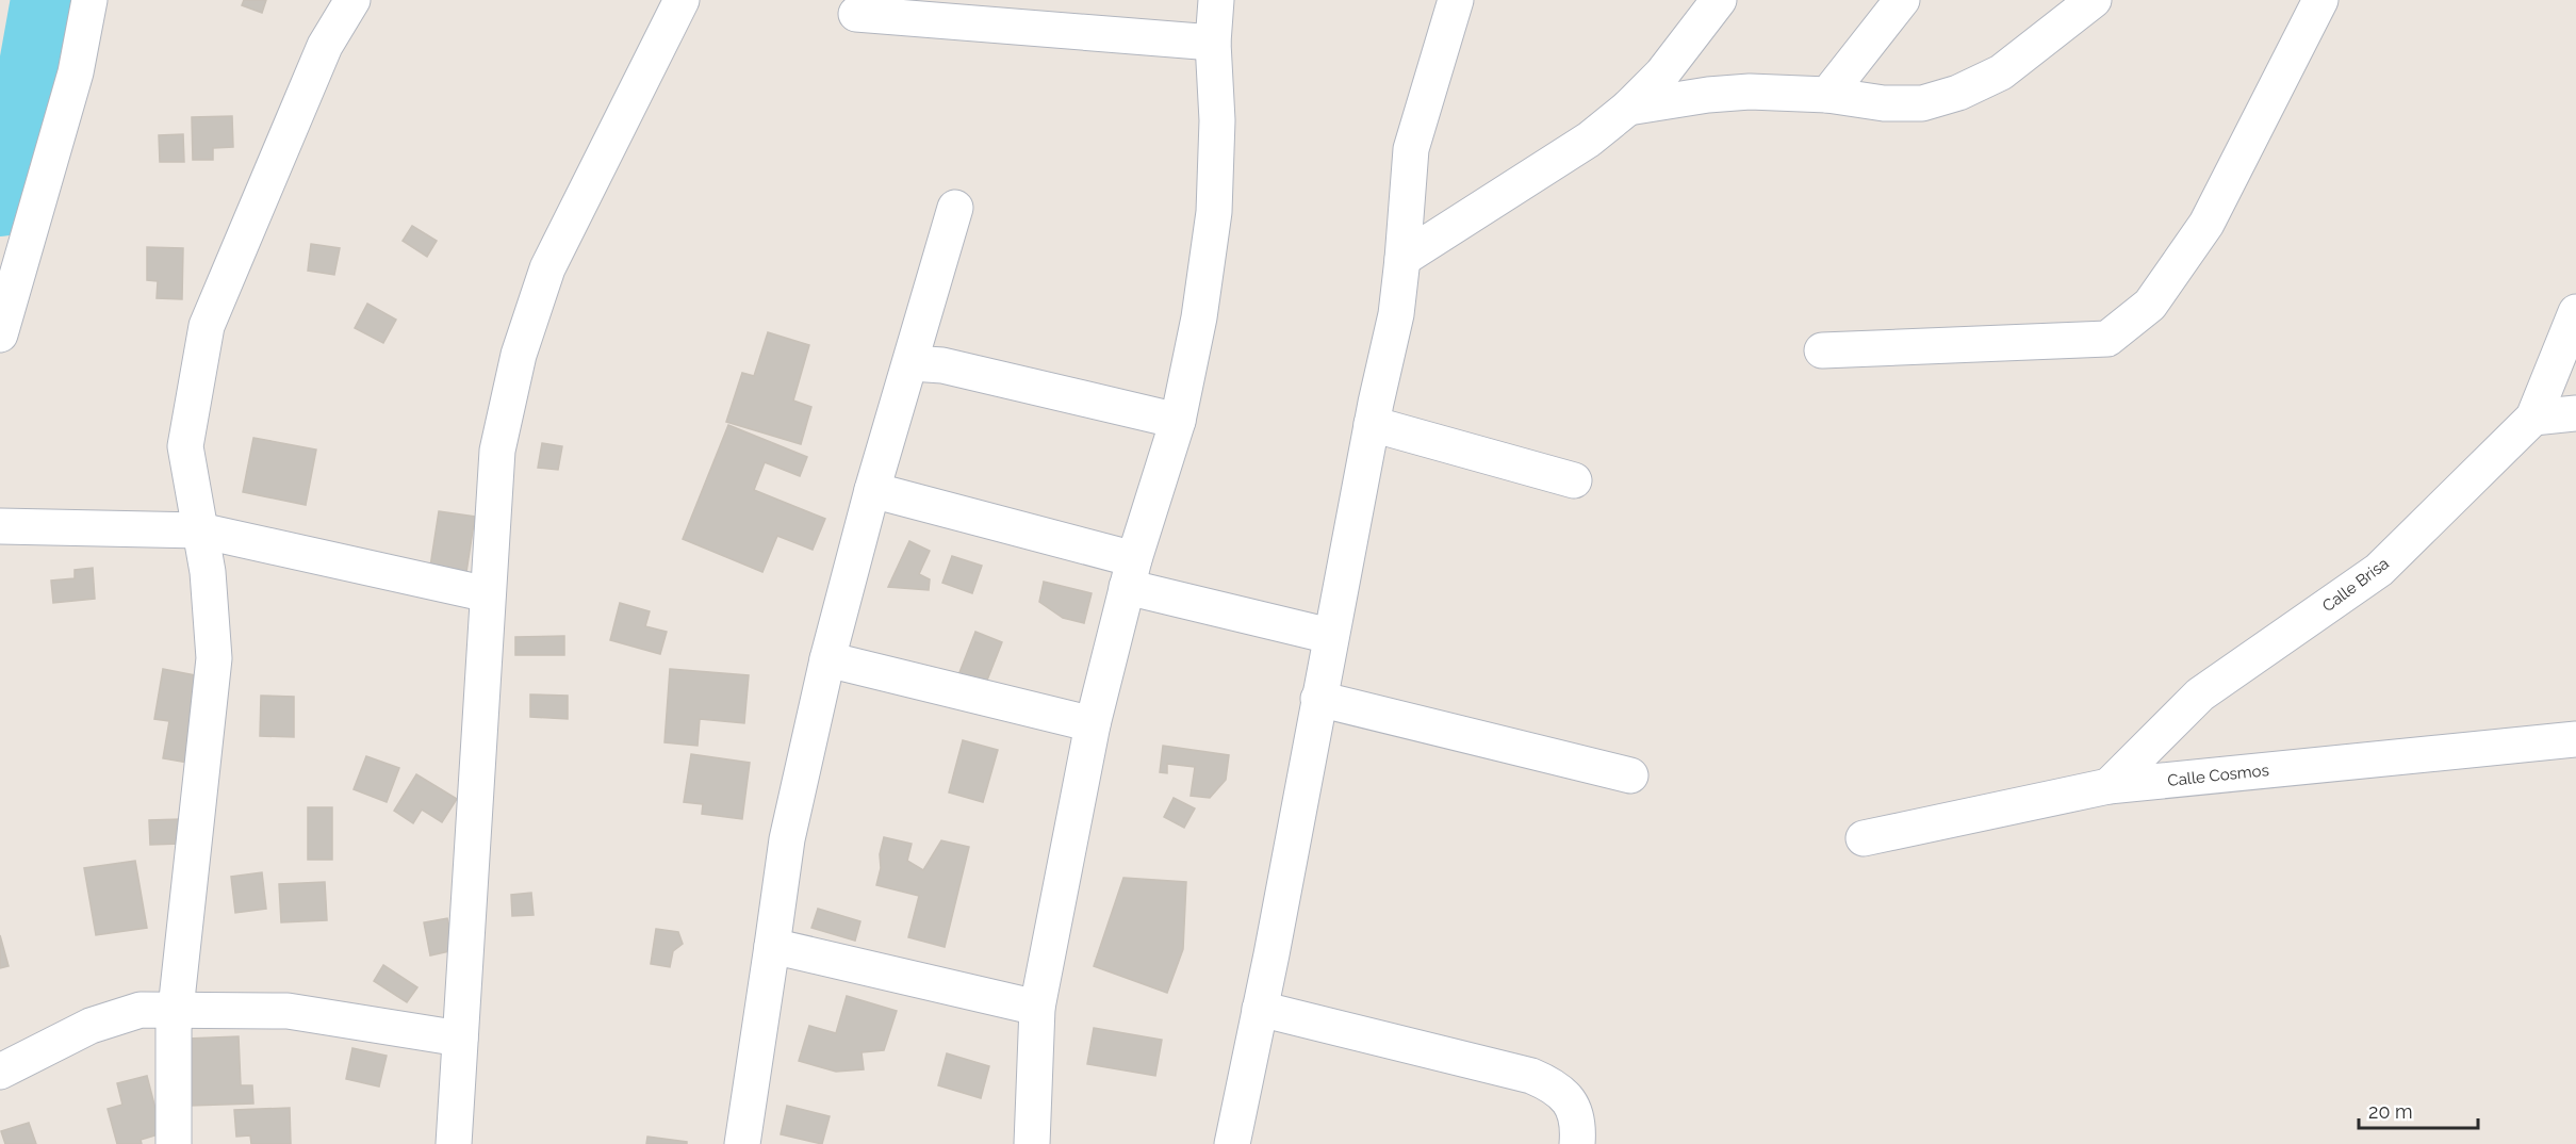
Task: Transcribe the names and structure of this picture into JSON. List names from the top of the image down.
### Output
{
  "streets": {
    "street": ["Calle Brisa", "Calle Cosmos"]
  },
  "crossings": [
    ["Calle Brisa", "Calle Cosmos"]
  ],
  "scale_bar": "20 m"
}
